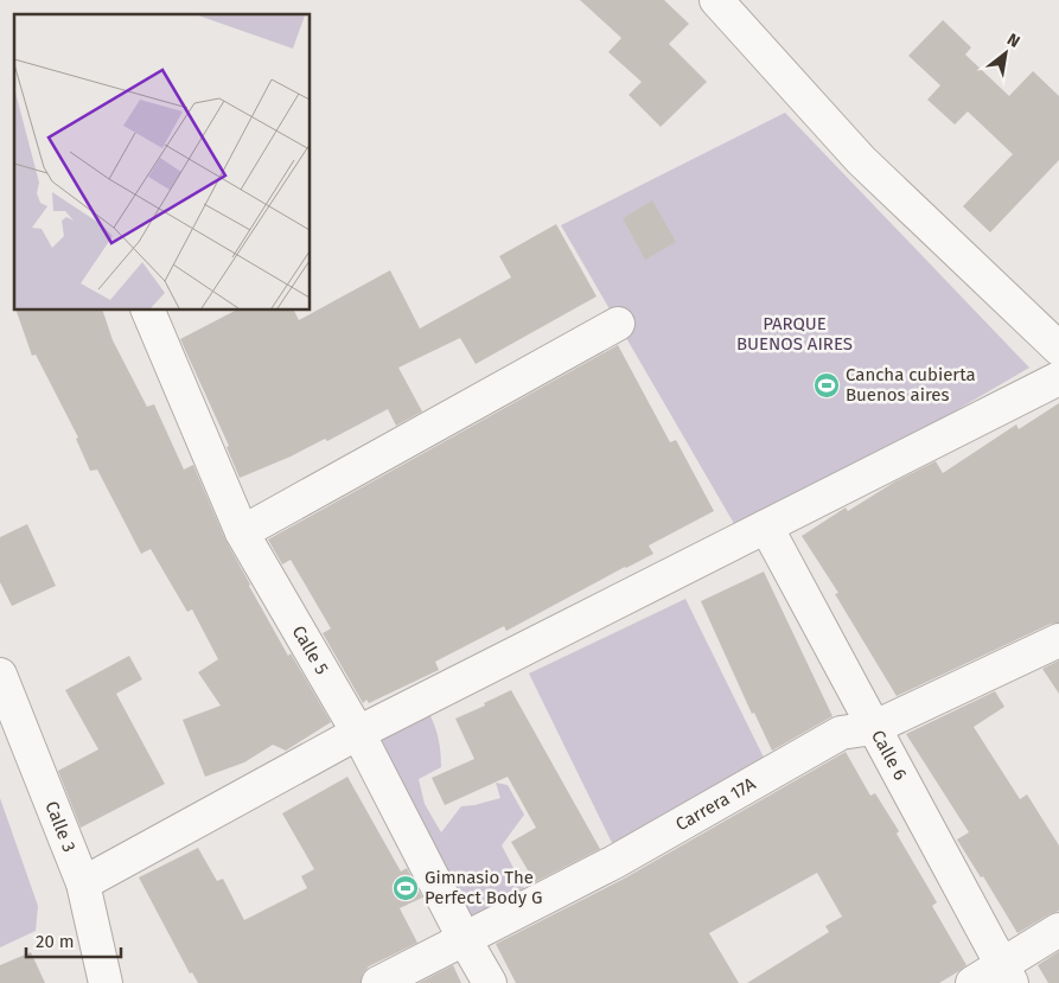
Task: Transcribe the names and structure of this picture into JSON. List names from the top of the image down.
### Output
{
  "streets": {
    "street": [
      "Calle 5",
      "Calle 6",
      "Carrera 17A",
      "Calle 3"
    ]
  },
  "crossings": [
    ["Calle 5", "Carrera 17A"],
    ["Calle 6", "Carrera 17A"]
  ],
  "parks": ["PARQUE BUENOS AIRES"],
  "places": {
    "sports": ["Cancha cubierta Buenos aires", "Gimnasio The Perfect Body G"]
  },
  "scale_bar": "20 m",
  "north": "top right"
}
